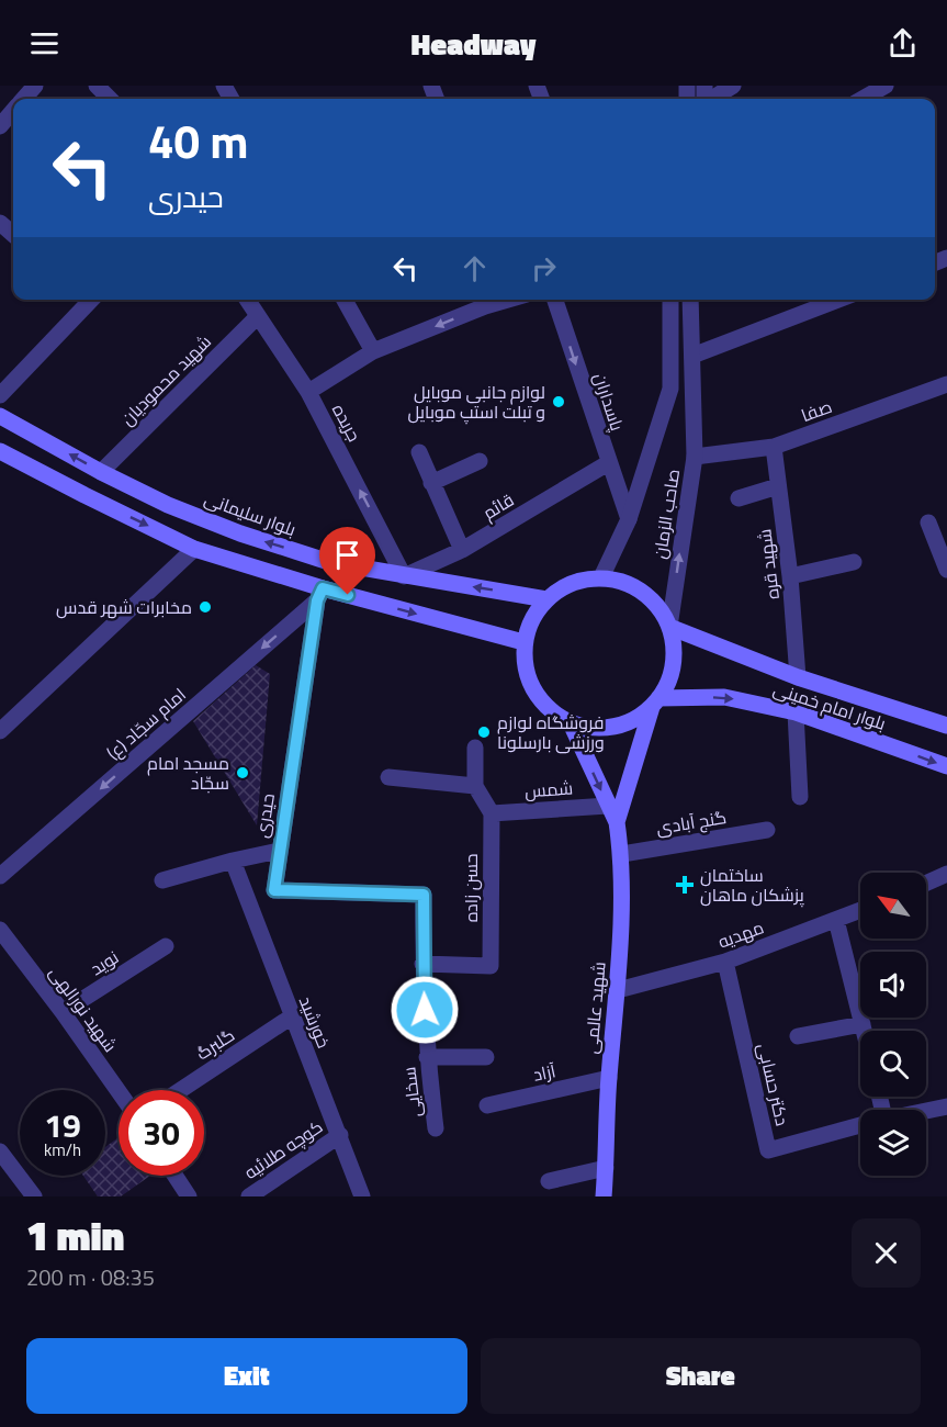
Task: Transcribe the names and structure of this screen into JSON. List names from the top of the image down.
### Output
{
  "streets": {
    "main road": ["بلوار سلیمانی", "بلوار امام خمینی", "شهید عالمی"],
    "street": [
      "شهید محمودیان",
      "پاسداران",
      "صفا",
      "جریده",
      "قائم",
      "صاحب الزمان",
      "شهید قره",
      "امام سجّاد (ع)",
      "شمس",
      "حیدری",
      "گنج آبادی",
      "حسن زاده",
      "مهدیه",
      "نوید",
      "شهید نورالهی",
      "خورشید",
      "گلبرگ",
      "آزاد",
      "دکتر حسابی",
      "سخایی",
      "کوچه طلائیه"
    ]
  },
  "crossings": [
    ["شهید محمودیان", "جریده"],
    ["شهید محمودیان", "بلوار سلیمانی"],
    ["پاسداران", "قائم"],
    ["صفا", "صاحب الزمان"],
    ["صفا", "شهید قره"],
    ["جریده", "قائم"],
    ["جریده", "بلوار سلیمانی"],
    ["قائم", "بلوار سلیمانی"],
    ["بلوار سلیمانی", "صاحب الزمان"],
    ["بلوار سلیمانی", "بلوار امام خمینی"],
    ["بلوار سلیمانی", "شهید عالمی"],
    ["صاحب الزمان", "بلوار امام خمینی"],
    ["صاحب الزمان", "شهید عالمی"],
    ["شهید قره", "بلوار امام خمینی"],
    ["بلوار امام خمینی", "شهید عالمی"],
    ["امام سجّاد (ع)", "حیدری"],
    ["شمس", "حسن زاده"],
    ["شمس", "شهید عالمی"],
    ["حیدری", "سخایی"],
    ["گنج آبادی", "شهید عالمی"],
    ["حسن زاده", "سخایی"],
    ["مهدیه", "شهید عالمی"],
    ["مهدیه", "دکتر حسابی"],
    ["نوید", "شهید نورالهی"],
    ["شهید عالمی", "آزاد"],
    ["خورشید", "گلبرگ"],
    ["خورشید", "کوچه طلائیه"]
  ],
  "one_way": ["پاسداران"],
  "places": {
    "other": [
      "لوازم جانبی موبایل و تبلت استپ موبایل",
      "مخابرات شهر قدس",
      "فروشگاه لوازم ورزشی بارسلونا",
      "مسجد امام سجّاد"
    ],
    "health": ["ساختمان پزشکان ماهان"]
  },
  "north": "top left",
  "page": {
    "header": "Headway",
    "turn": ["40 m", "حیدری"],
    "speed": "19 km/h",
    "limit": "30",
    "heading": ["1 min", "200 m · 08:35"],
    "buttons": ["Exit", "Share"]
  }
}
